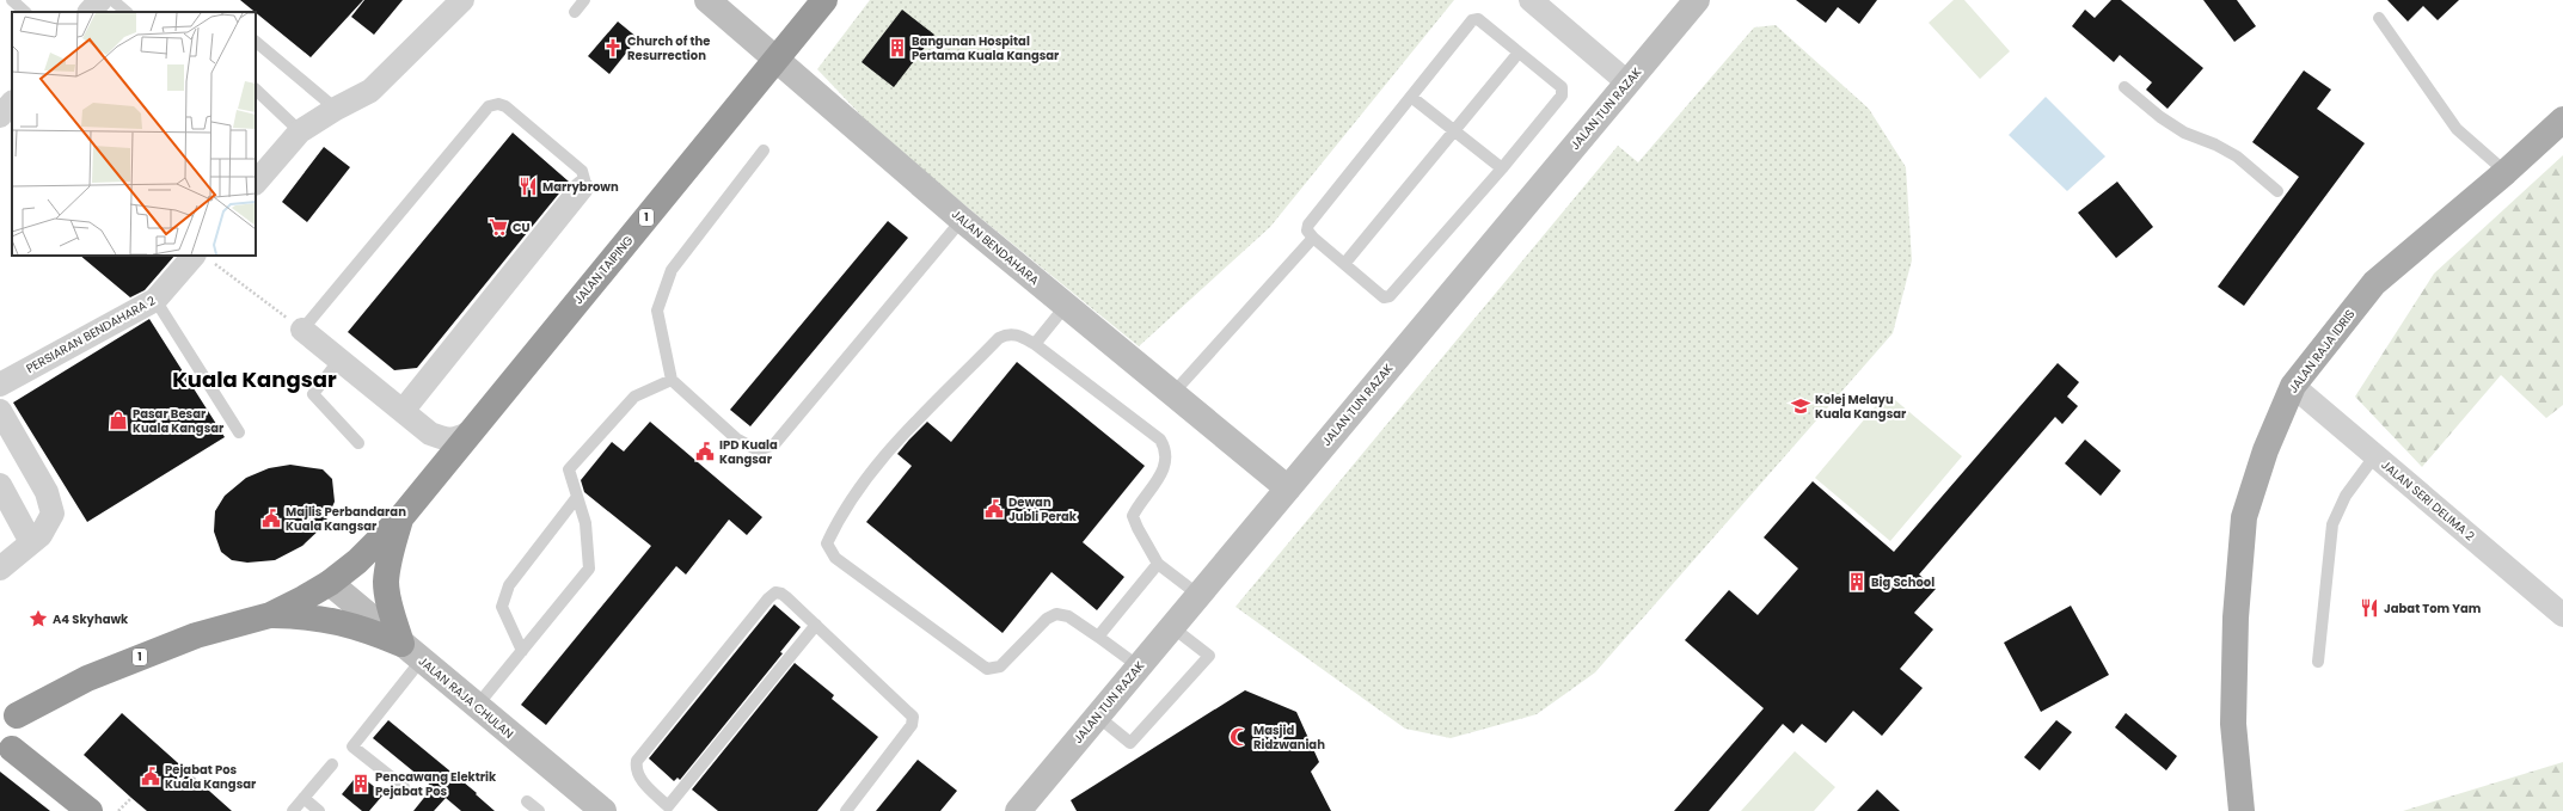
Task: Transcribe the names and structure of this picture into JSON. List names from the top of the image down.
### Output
{
  "streets": {
    "highway": ["1", "JALAN TAIPING"],
    "main road": ["JALAN RAJA IDRIS"],
    "street": [
      "JALAN TUN RAZAK",
      "JALAN BENDAHARA",
      "PERSIARAN BENDAHARA 2",
      "JALAN SERI DELIMA 2",
      "JALAN RAJA CHULAN"
    ]
  },
  "crossings": [
    ["JALAN TUN RAZAK", "JALAN BENDAHARA"],
    ["1", "JALAN TAIPING"],
    ["1", "JALAN RAJA CHULAN"],
    ["JALAN BENDAHARA", "JALAN TAIPING"],
    ["JALAN RAJA IDRIS", "JALAN SERI DELIMA 2"]
  ],
  "districts": ["Kuala Kangsar"],
  "places": {
    "church": ["Church of the Resurrection"],
    "building": ["Bangunan Hospital Pertama Kuala Kangsar", "Big School", "Pencawang Elektrik Pejabat Pos"],
    "restaurant": ["Marrybrown", "Jabat Tom Yam"],
    "supermarket": ["CU"],
    "school or university": ["Kolej Melayu Kuala Kangsar"],
    "shop": ["Pasar Besar Kuala Kangsar"],
    "public building": [
      "IPD Kuala Kangsar",
      "Dewan Jubli Perak",
      "Majlis Perbandaran Kuala Kangsar",
      "Pejabat Pos Kuala Kangsar"
    ],
    "place": ["A4 Skyhawk"],
    "mosque": ["Masjid Ridzwaniah"]
  }
}
